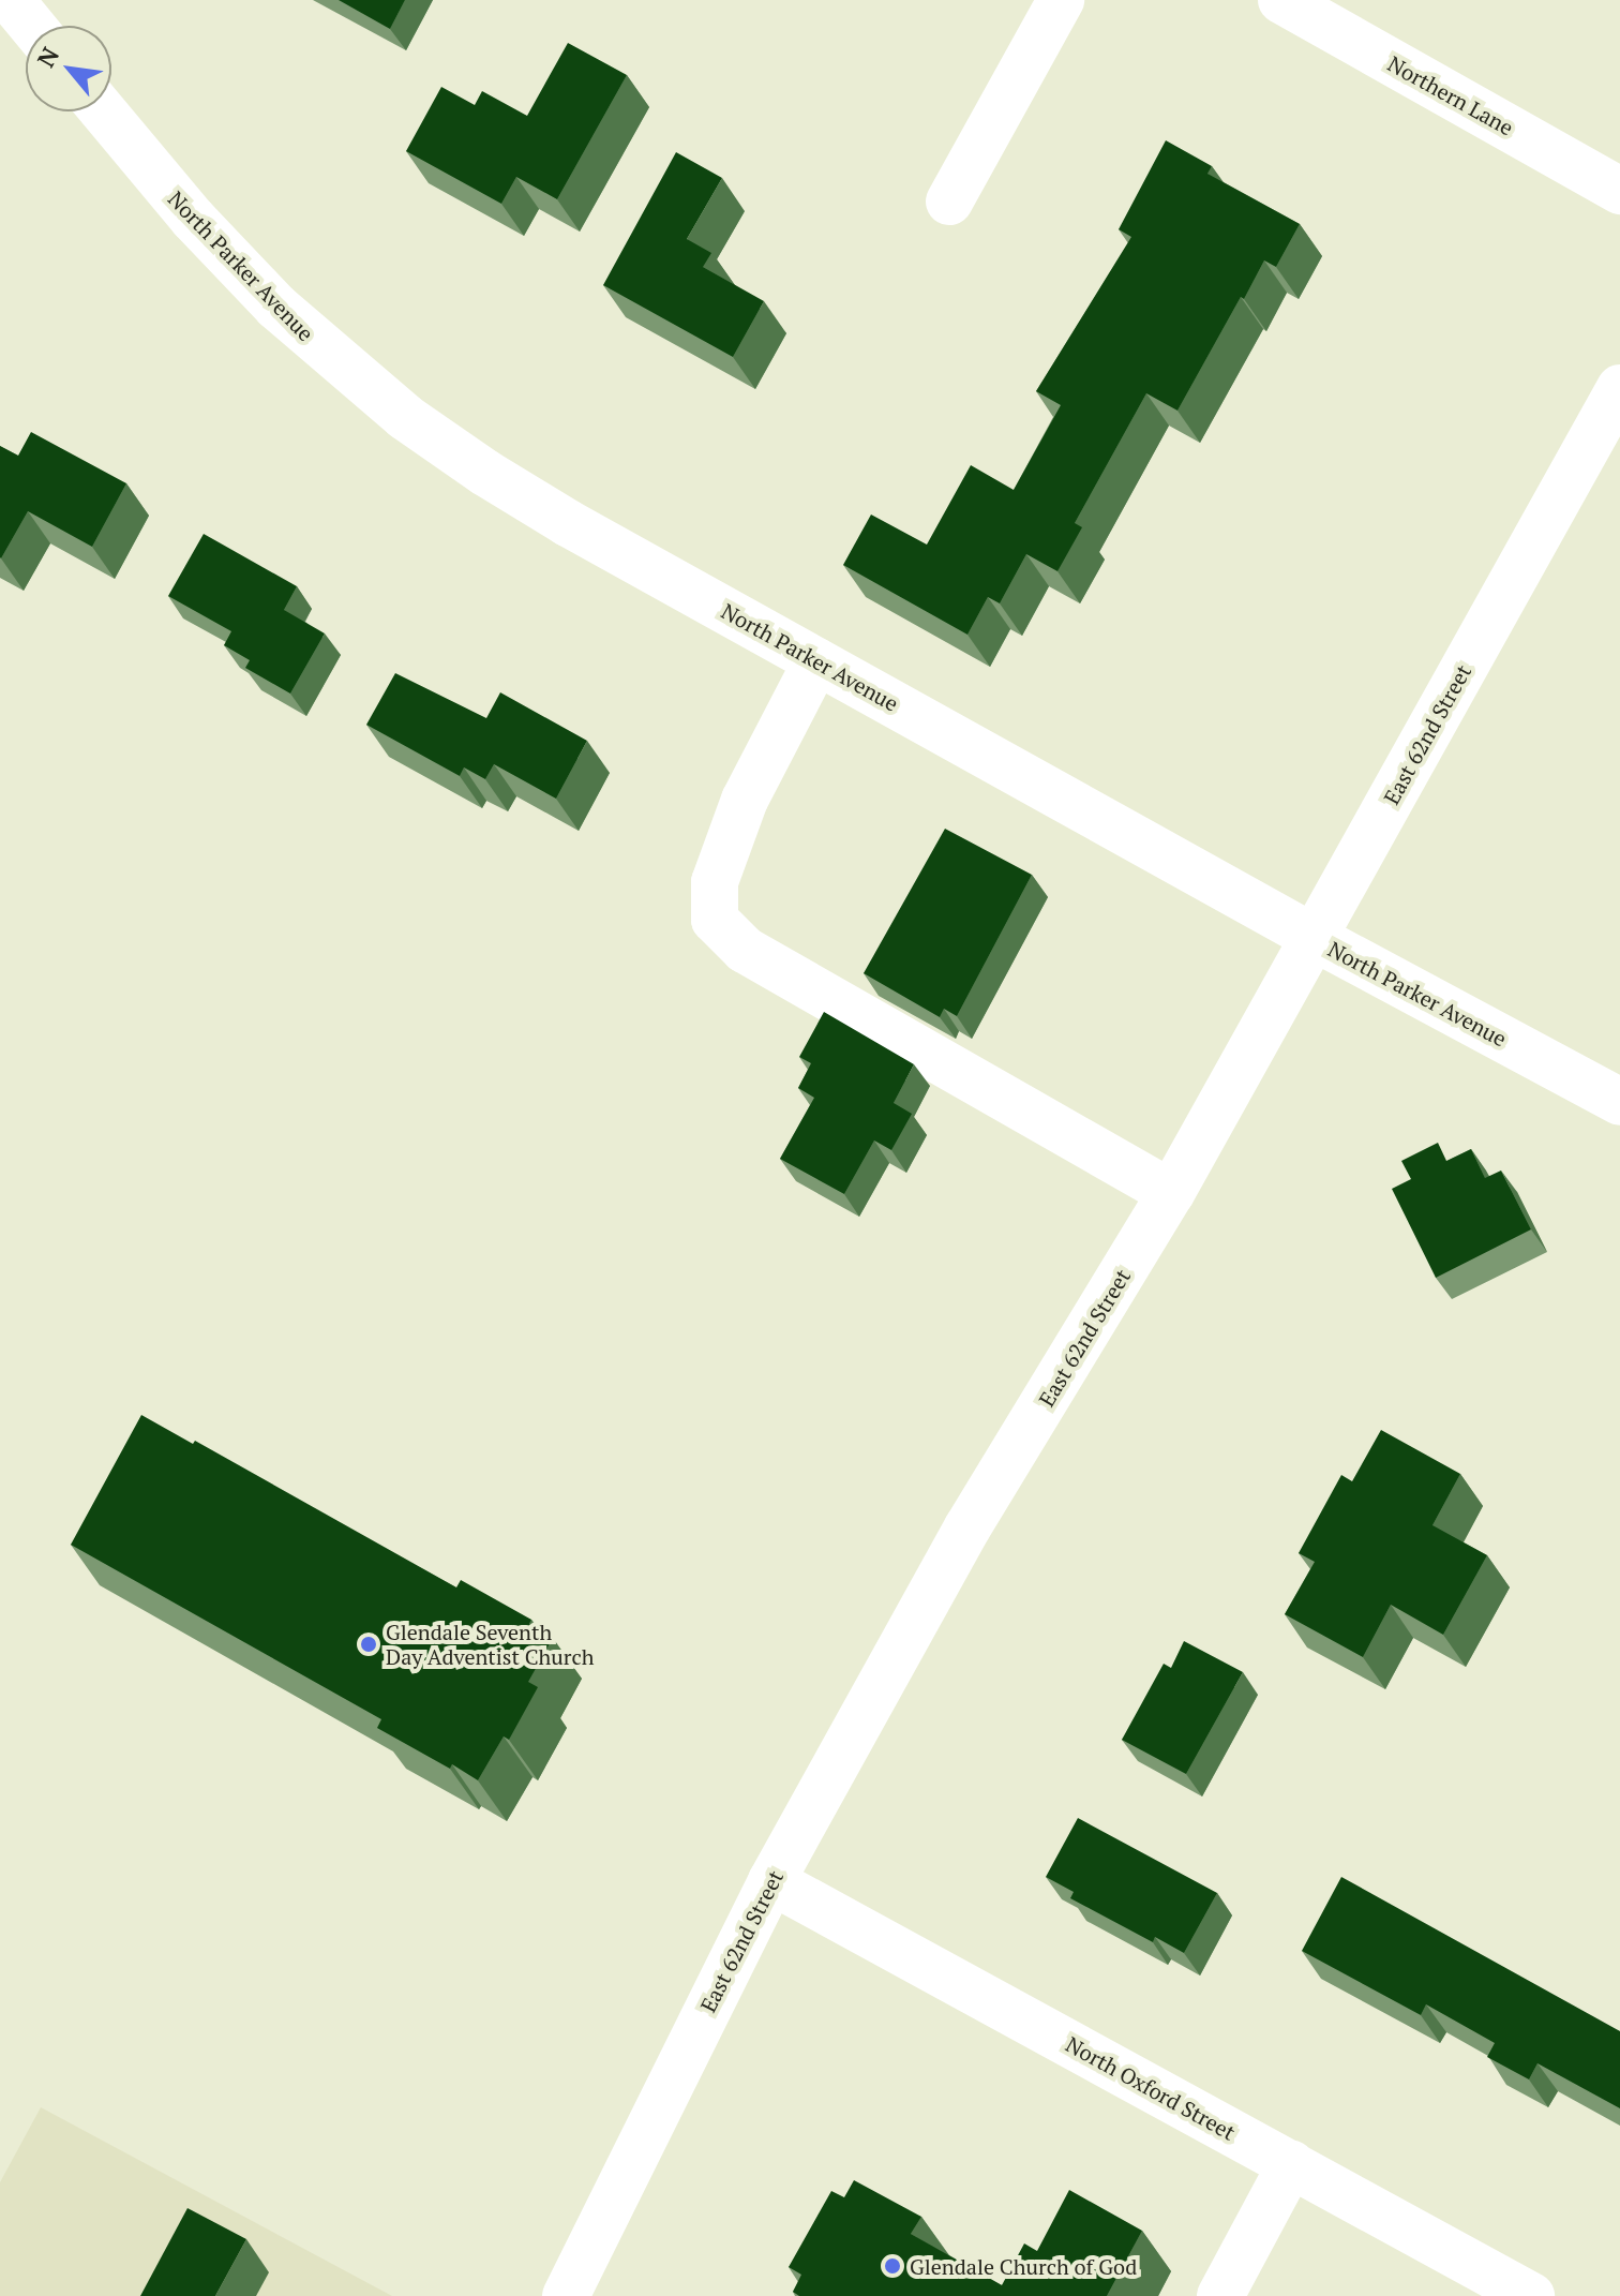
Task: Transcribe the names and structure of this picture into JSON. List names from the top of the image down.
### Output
{
  "streets": {
    "street": [
      "Northern Lane",
      "North Parker Avenue",
      "East 62nd Street",
      "North Oxford Street"
    ]
  },
  "crossings": [
    ["North Parker Avenue", "East 62nd Street"],
    ["East 62nd Street", "North Oxford Street"]
  ],
  "places": ["Glendale Seventh Day Adventist Church", "Glendale Church of God"],
  "north": "top left"
}
